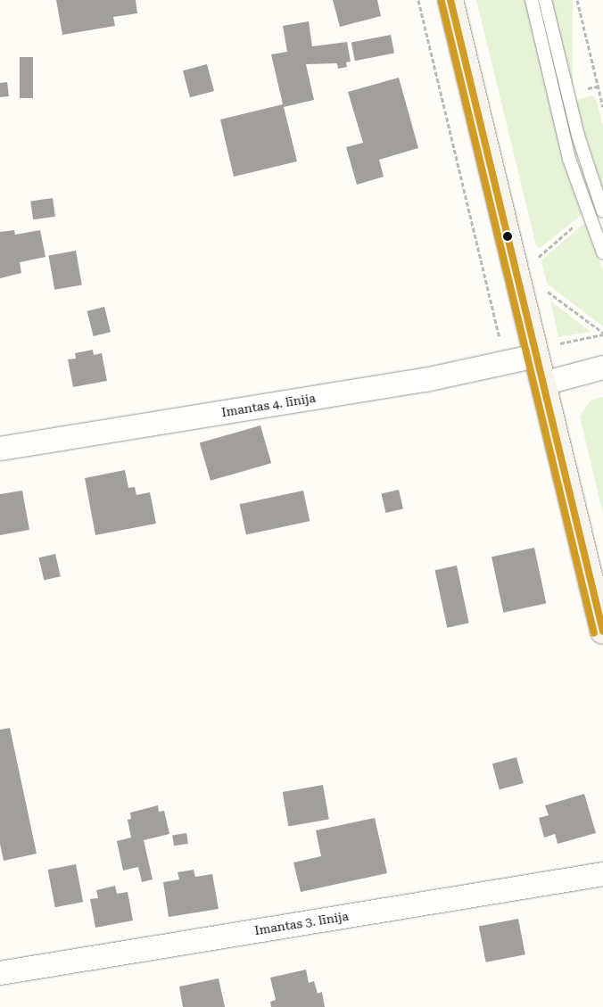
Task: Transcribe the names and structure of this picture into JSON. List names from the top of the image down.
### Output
{
  "streets": {
    "street": ["Imantas 4. līnija", "Imantas 3. līnija"]
  }
}
